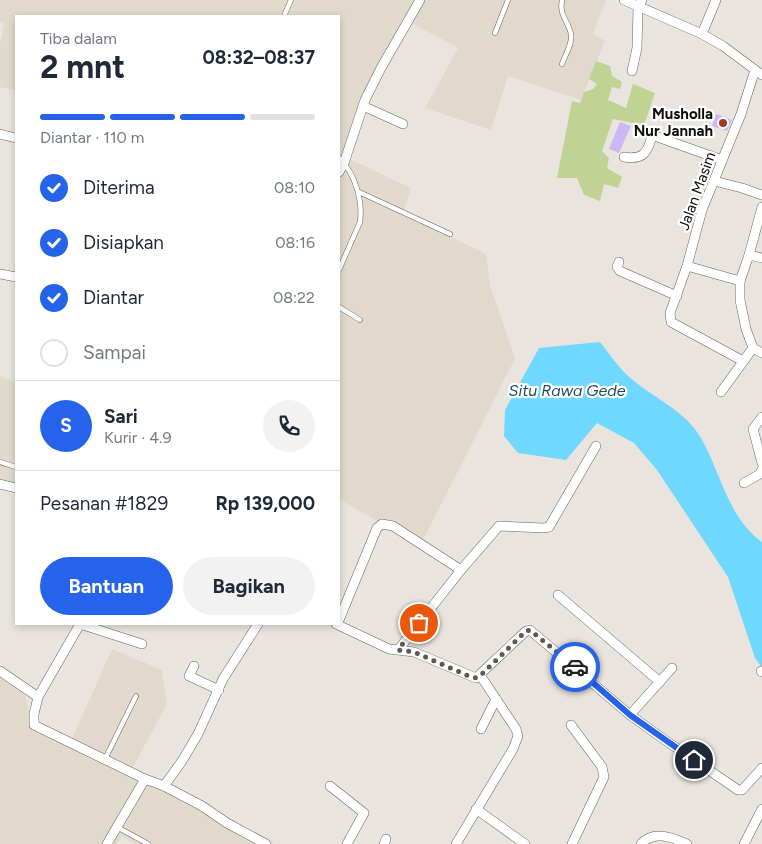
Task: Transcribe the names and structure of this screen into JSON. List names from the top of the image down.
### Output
{
  "streets": {
    "street": ["Jalan Masim"]
  },
  "water": ["Situ Rawa Gede"],
  "places": ["Musholla Nur Jannah"],
  "page": {
    "heading": ["2 mnt", "Tiba dalam", "08:32–08:37"],
    "panel": [
      "Sari",
      "Kurir · 4.9",
      "Pesanan #1829",
      "Rp 139,000"
    ],
    "bar": "Diantar · 110 m",
    "list": [
      ["Diterima", "08:10"],
      ["Disiapkan", "08:16"],
      ["Diantar", "08:22"],
      "Sampai"
    ],
    "round": "S",
    "buttons": ["Bantuan", "Bagikan"]
  }
}
